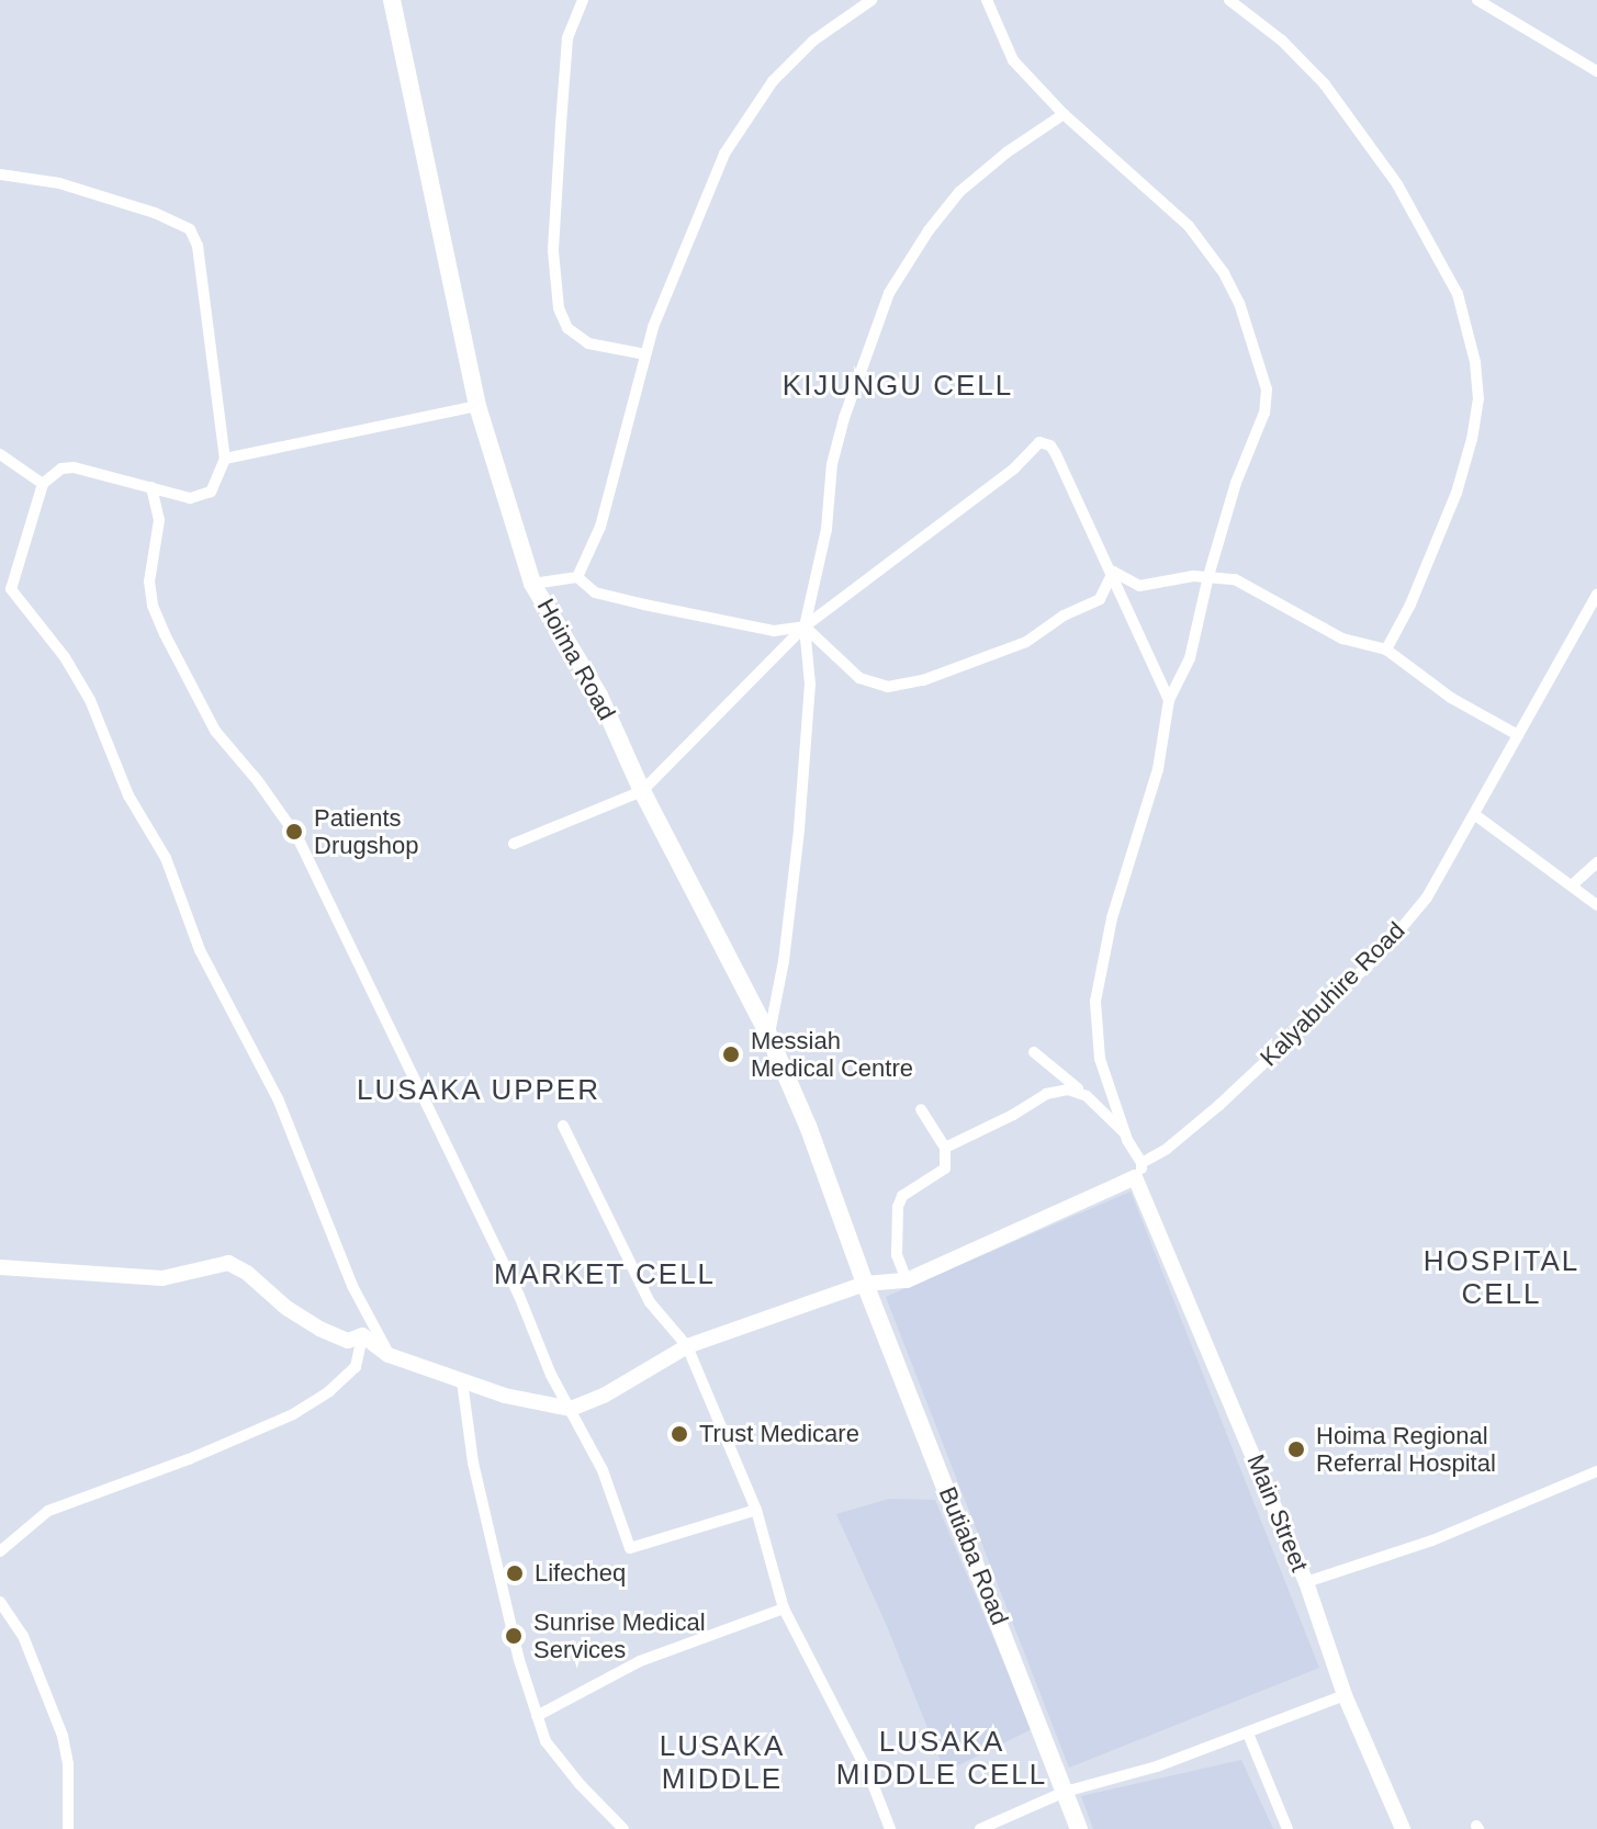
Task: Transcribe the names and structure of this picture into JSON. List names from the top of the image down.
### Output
{
  "streets": {
    "main road": ["Hoima Road", "Butiaba Road"],
    "street": ["Kalyabuhire Road", "Main Street"]
  },
  "crossings": [
    ["Hoima Road", "Butiaba Road"],
    ["Kalyabuhire Road", "Main Street"]
  ],
  "districts": [
    "KIJUNGU CELL",
    "LUSAKA UPPER",
    "HOSPITAL CELL",
    "MARKET CELL",
    "LUSAKA MIDDLE CELL",
    "LUSAKA MIDDLE"
  ],
  "places": [
    "Patients Drugshop",
    "Messiah Medical Centre",
    "Trust Medicare",
    "Hoima Regional Referral Hospital",
    "Lifecheq",
    "Sunrise Medical Services"
  ]
}
